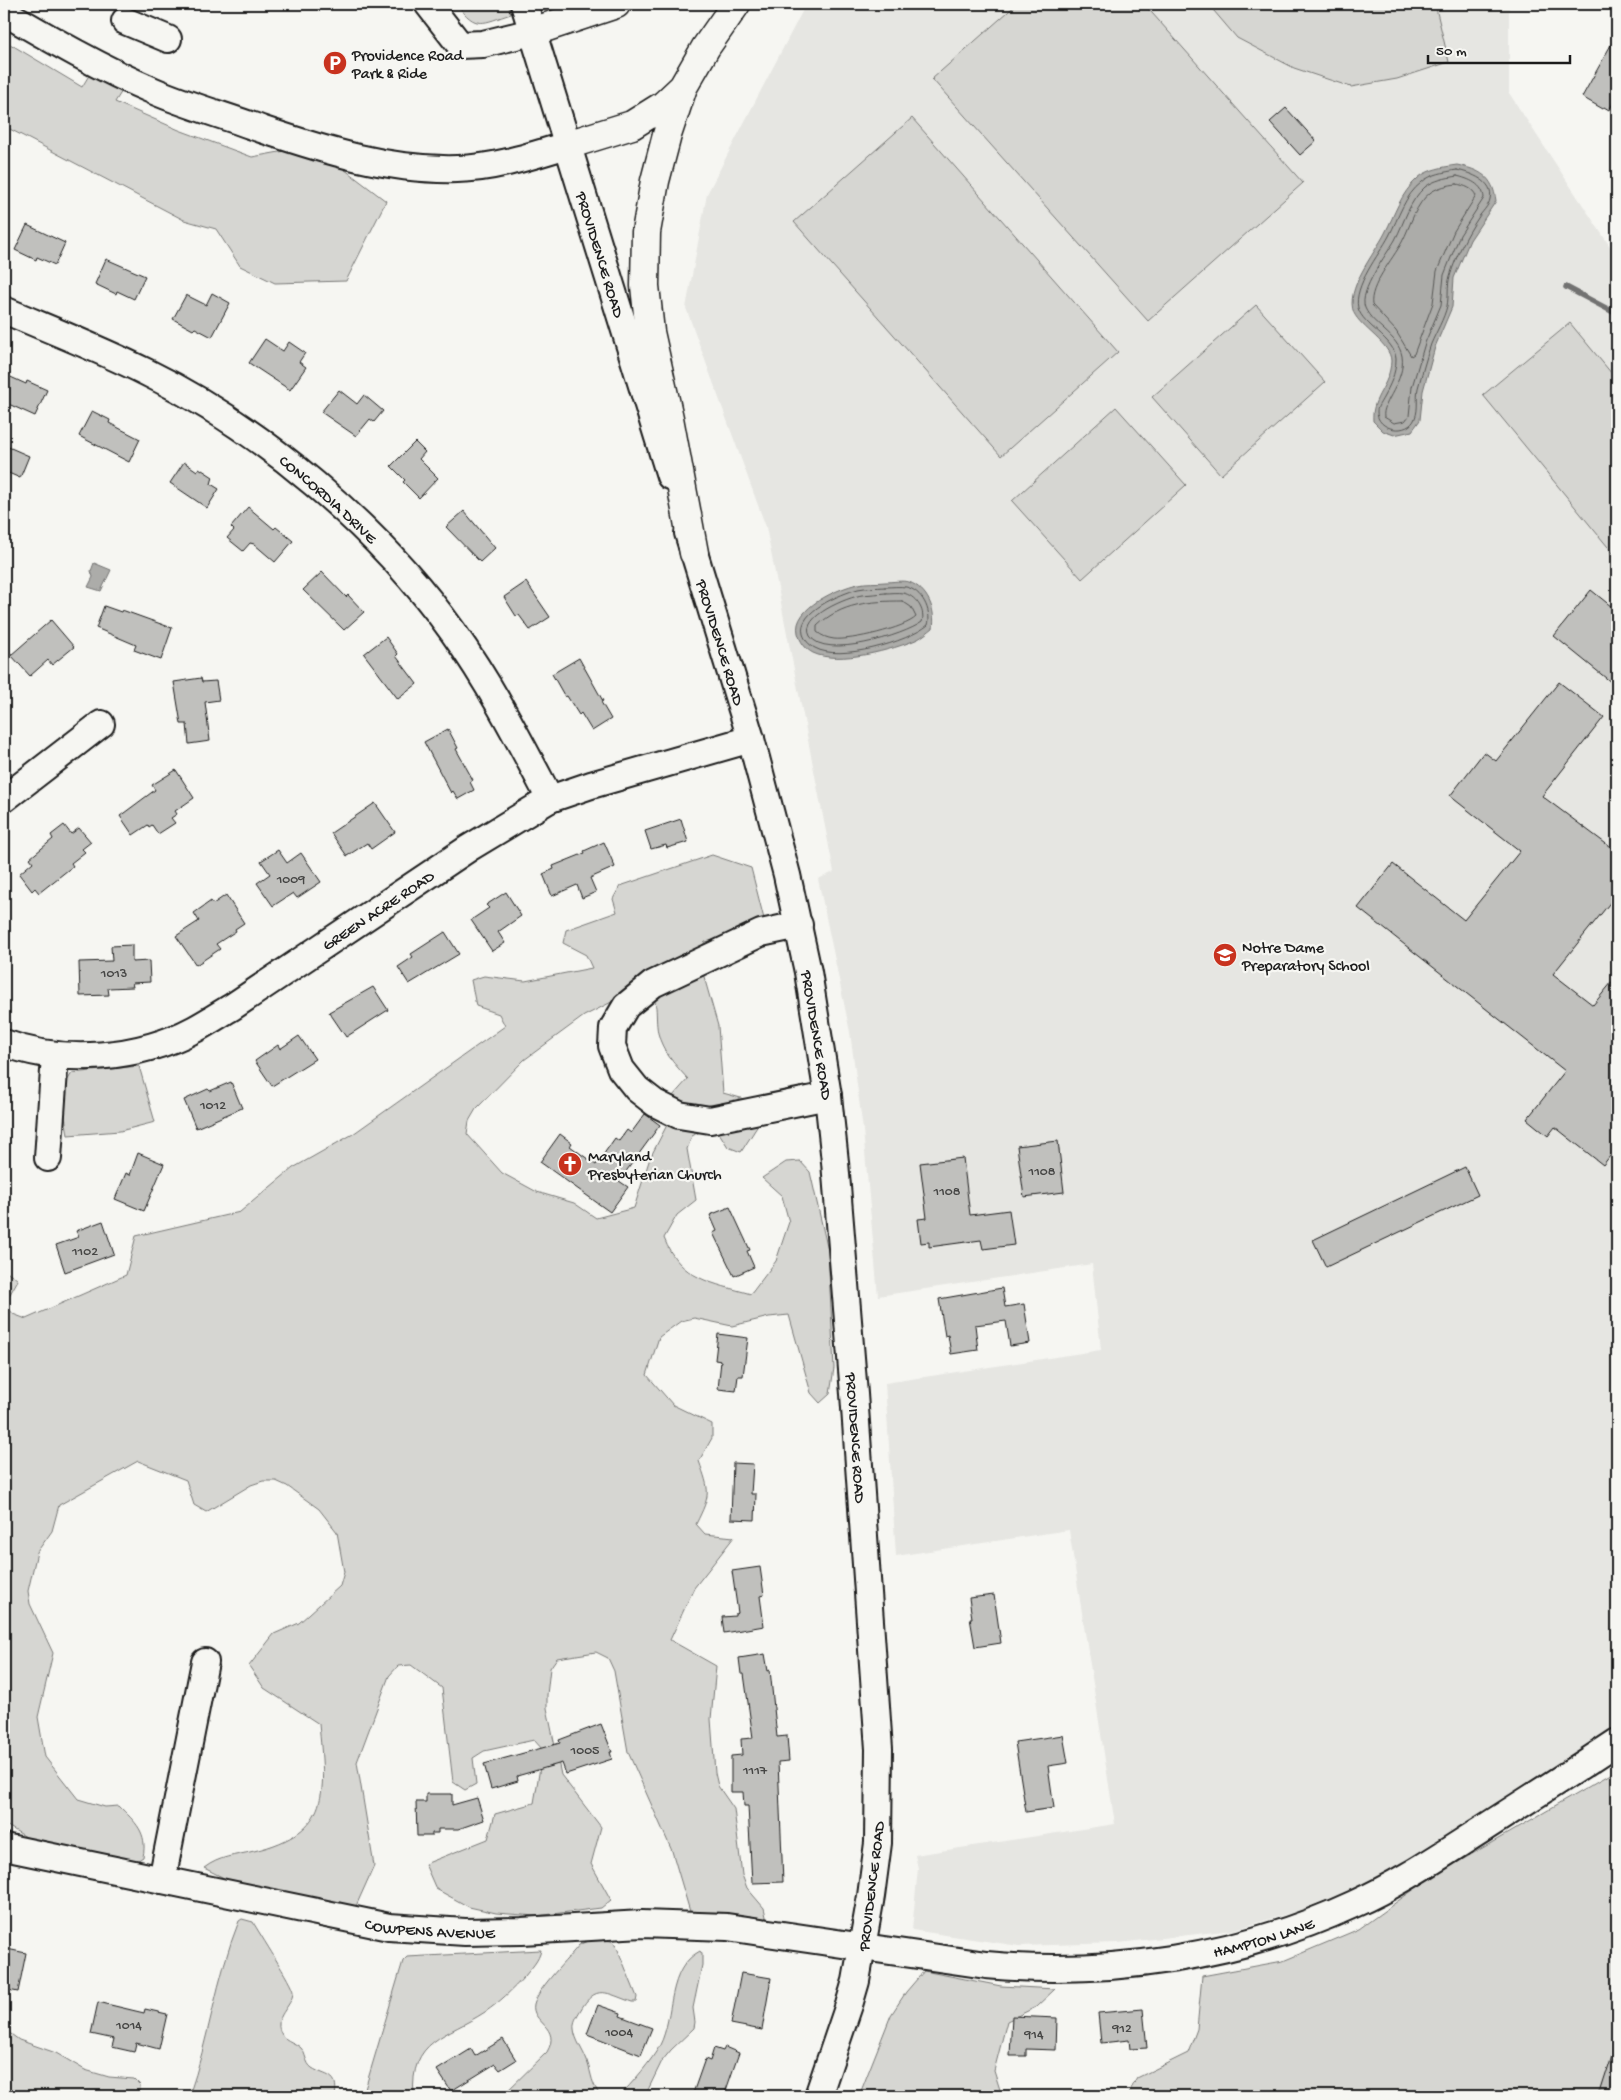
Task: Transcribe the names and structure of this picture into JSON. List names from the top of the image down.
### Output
{
  "streets": {
    "street": [
      "PROVIDENCE ROAD",
      "CONCORDIA DRIVE",
      "GREEN ACRE ROAD",
      "COWPENS AVENUE",
      "HAMPTON LANE"
    ]
  },
  "crossings": [
    ["PROVIDENCE ROAD", "GREEN ACRE ROAD"],
    ["PROVIDENCE ROAD", "COWPENS AVENUE"],
    ["PROVIDENCE ROAD", "HAMPTON LANE"],
    ["CONCORDIA DRIVE", "GREEN ACRE ROAD"],
    ["COWPENS AVENUE", "HAMPTON LANE"]
  ],
  "places": {
    "parking": ["Providence Road Park & Ride"],
    "school or university": ["Notre Dame Preparatory School"],
    "church": ["Maryland Presbyterian Church"]
  },
  "house_numbers": [
    "1009",
    "1013",
    "1012",
    "1108",
    "1108",
    "1102",
    "1005",
    "1117",
    "1014",
    "912",
    "1004",
    "914"
  ],
  "scale_bar": "50 m"
}
